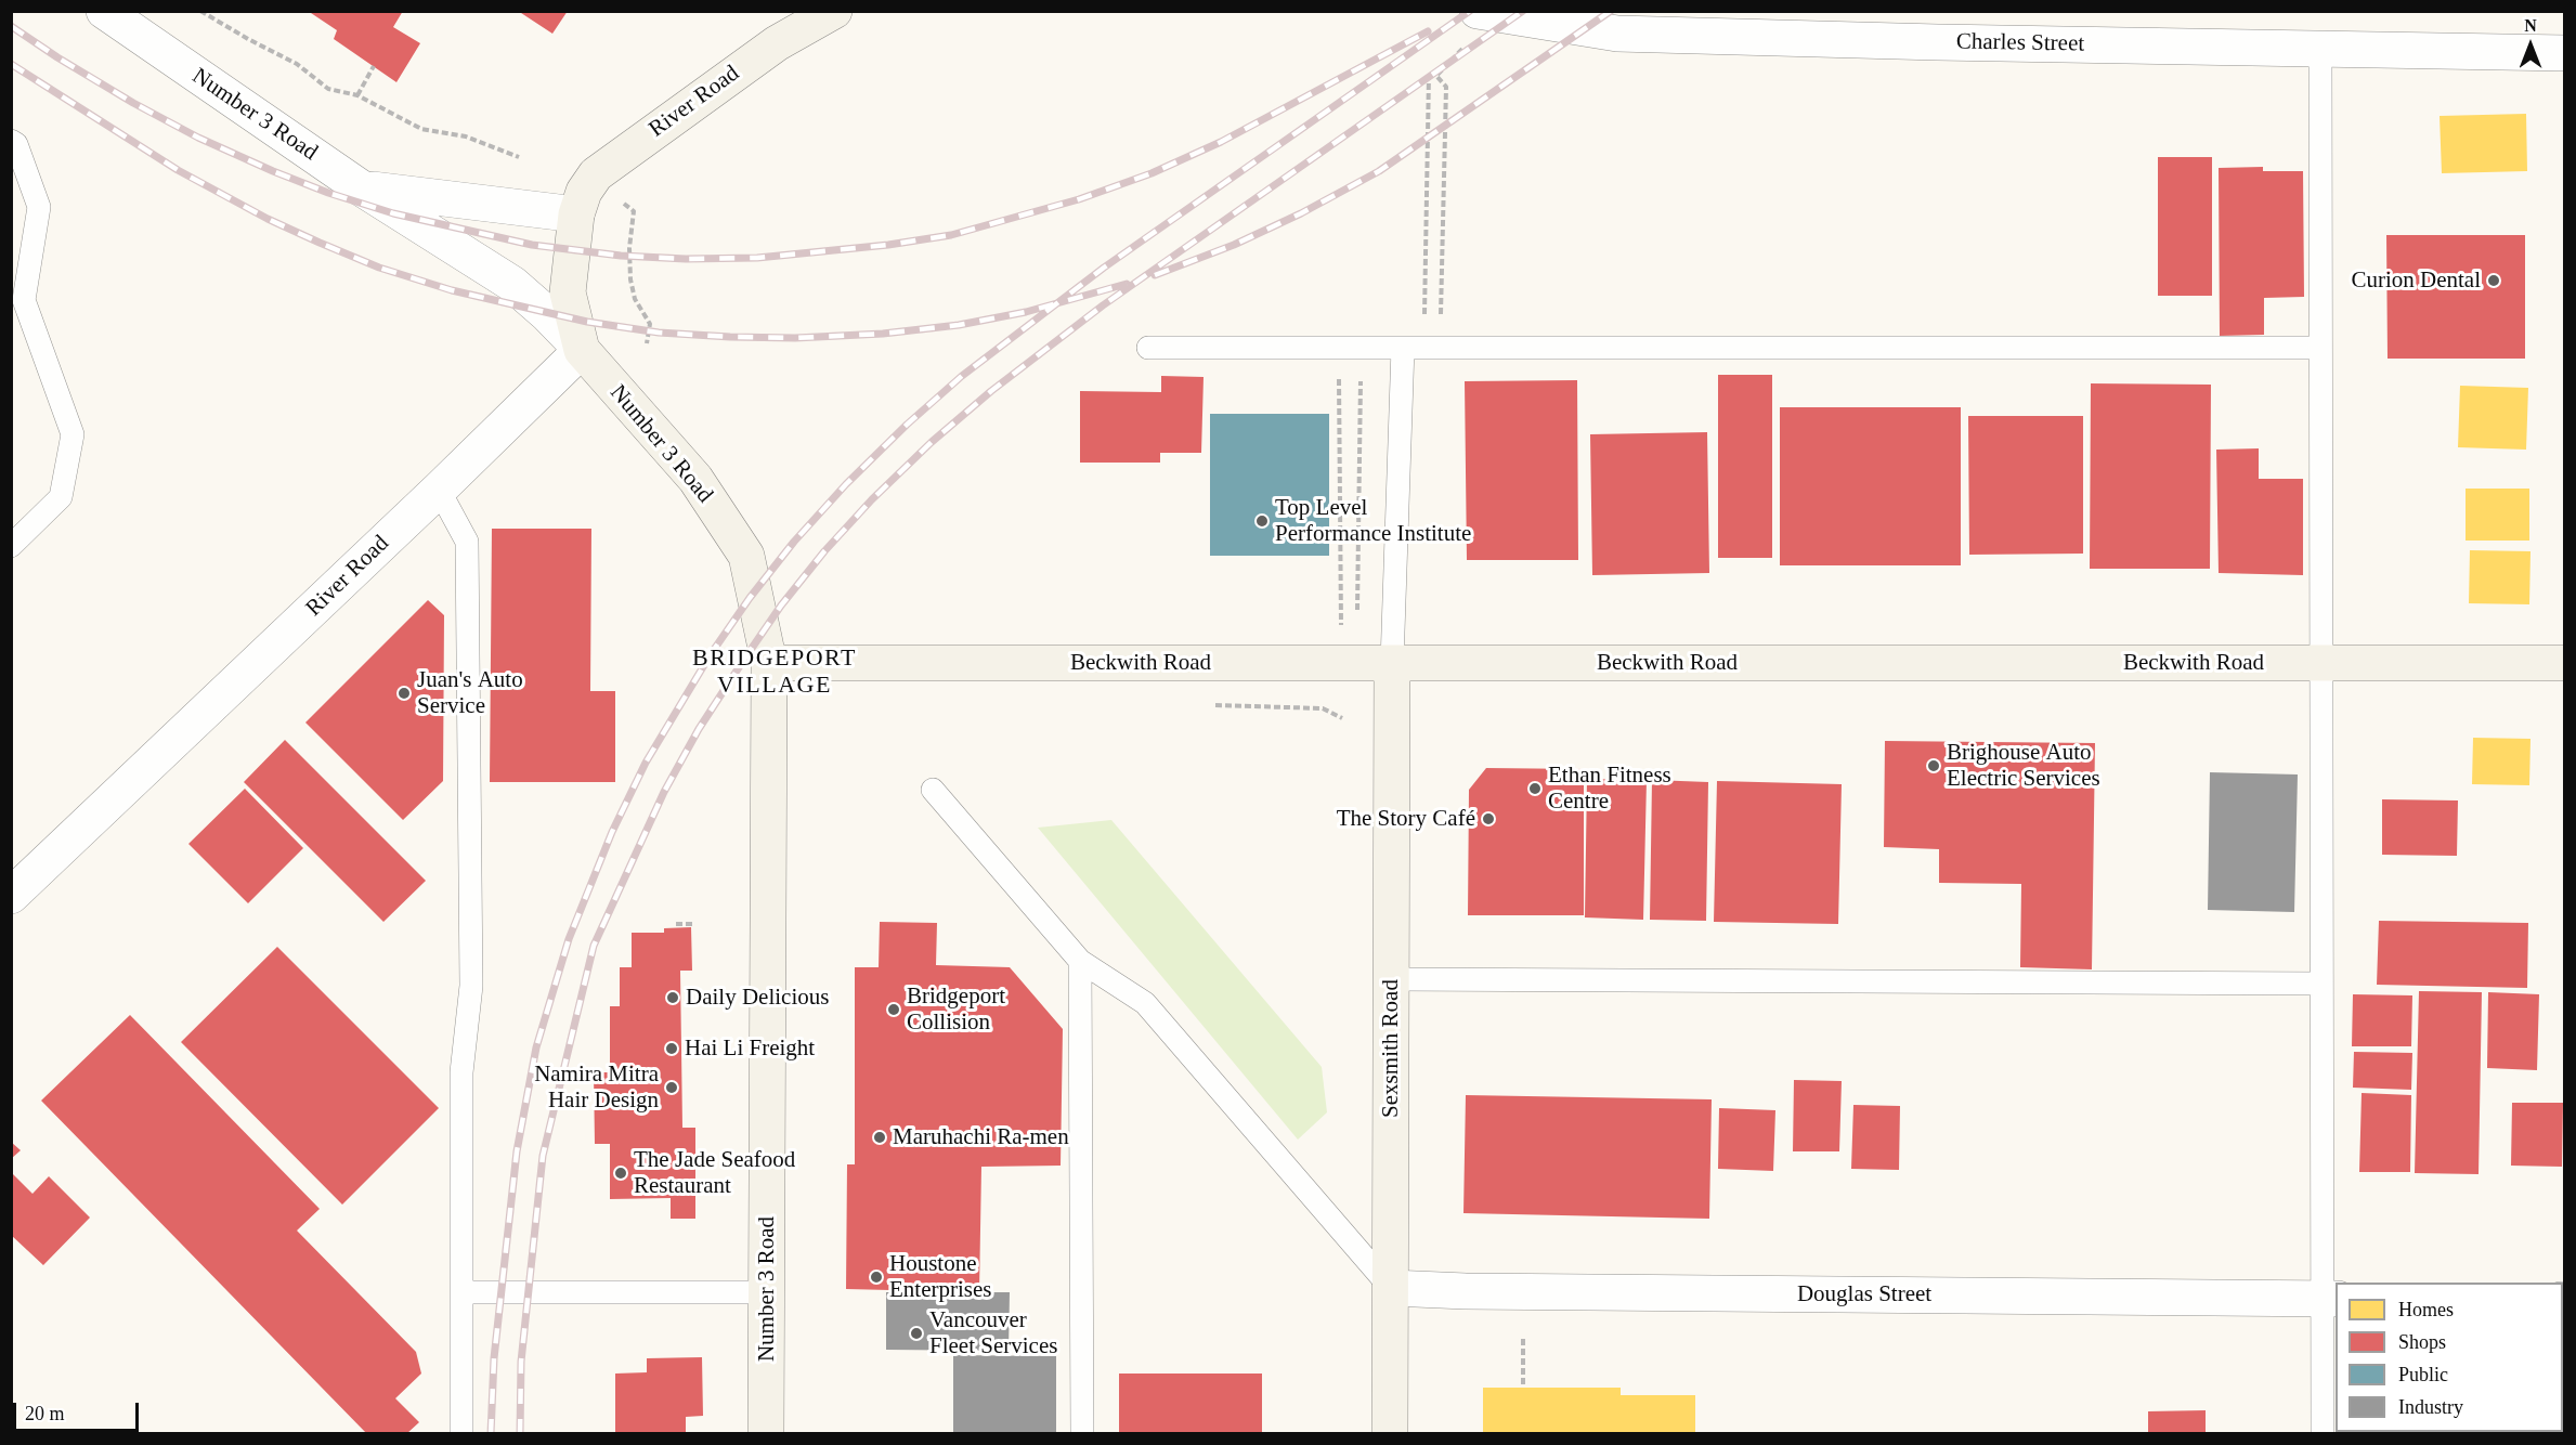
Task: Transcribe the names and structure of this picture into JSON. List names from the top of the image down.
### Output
{
  "streets": {
    "street": [
      "Charles Street",
      "River Road",
      "Number 3 Road",
      "Beckwith Road",
      "Sexsmith Road",
      "Douglas Street"
    ]
  },
  "crossings": [
    ["River Road", "Number 3 Road"],
    ["Number 3 Road", "Beckwith Road"],
    ["Beckwith Road", "Sexsmith Road"],
    ["Sexsmith Road", "Douglas Street"]
  ],
  "districts": ["BRIDGEPORT VILLAGE"],
  "places": [
    "Curion Dental",
    "Top Level Performance Institute",
    "Juan's Auto Service",
    "Brighouse Auto Electric Services",
    "Ethan Fitness Centre",
    "The Story Café",
    "Daily Delicious",
    "Bridgeport Collision",
    "Hai Li Freight",
    "Namira Mitra Hair Design",
    "Maruhachi Ra-men",
    "The Jade Seafood Restaurant",
    "Houstone Enterprises",
    "Vancouver Fleet Services"
  ],
  "legend": [
    "Homes",
    "Shops",
    "Public",
    "Industry"
  ],
  "scale_bar": "20 m",
  "north": "top"
}
